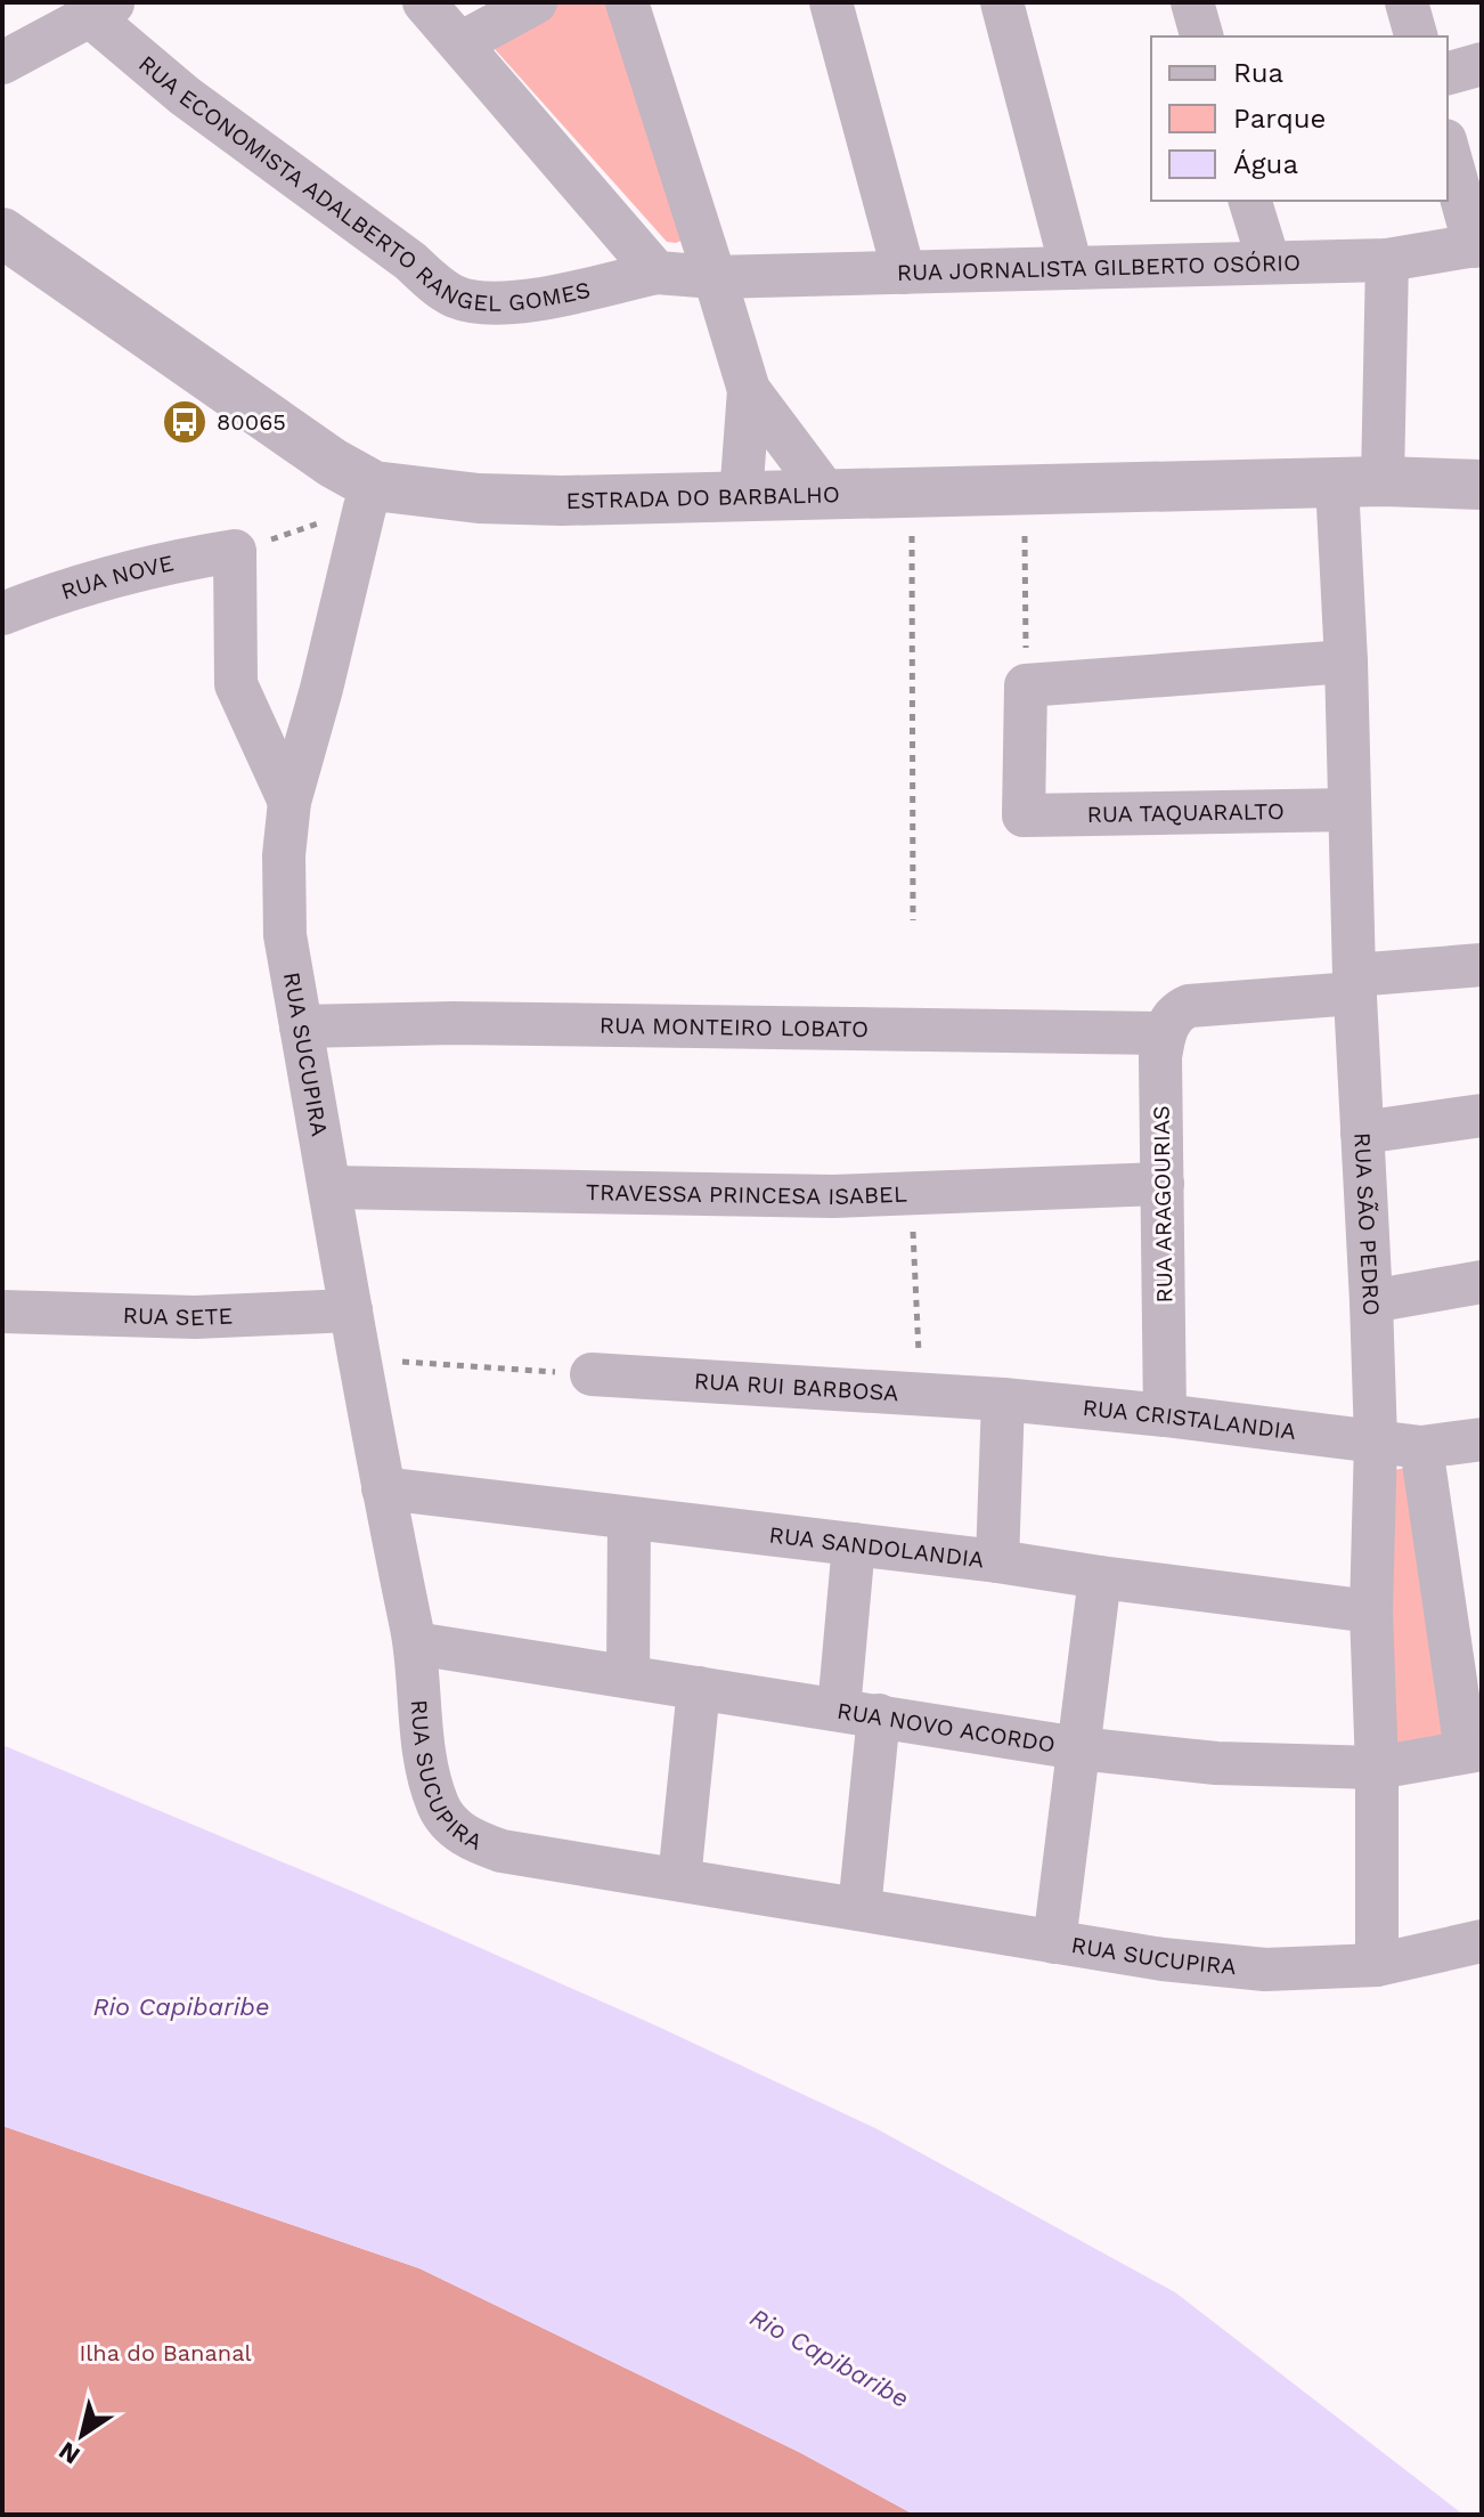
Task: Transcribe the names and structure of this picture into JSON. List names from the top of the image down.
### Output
{
  "streets": {
    "street": [
      "RUA ECONOMISTA ADALBERTO RANGEL GOMES",
      "RUA JORNALISTA GILBERTO OSÓRIO",
      "ESTRADA DO BARBALHO",
      "RUA NOVE",
      "RUA TAQUARALTO",
      "RUA MONTEIRO LOBATO",
      "RUA SUCUPIRA",
      "TRAVESSA PRINCESA ISABEL",
      "RUA ARAGOURIAS",
      "RUA SÃO PEDRO",
      "RUA SETE",
      "RUA RUI BARBOSA",
      "RUA CRISTALANDIA",
      "RUA SANDOLANDIA",
      "RUA NOVO ACORDO"
    ]
  },
  "crossings": [
    ["RUA ECONOMISTA ADALBERTO RANGEL GOMES", "RUA JORNALISTA GILBERTO OSÓRIO"],
    ["RUA JORNALISTA GILBERTO OSÓRIO", "RUA SÃO PEDRO"],
    ["ESTRADA DO BARBALHO", "RUA SUCUPIRA"],
    ["ESTRADA DO BARBALHO", "RUA SÃO PEDRO"],
    ["RUA TAQUARALTO", "RUA SÃO PEDRO"],
    ["RUA MONTEIRO LOBATO", "RUA SUCUPIRA"],
    ["RUA MONTEIRO LOBATO", "RUA ARAGOURIAS"],
    ["RUA MONTEIRO LOBATO", "RUA SÃO PEDRO"],
    ["RUA SUCUPIRA", "TRAVESSA PRINCESA ISABEL"],
    ["RUA SUCUPIRA", "RUA SÃO PEDRO"],
    ["RUA SUCUPIRA", "RUA SETE"],
    ["RUA SUCUPIRA", "RUA SANDOLANDIA"],
    ["RUA SUCUPIRA", "RUA NOVO ACORDO"],
    ["TRAVESSA PRINCESA ISABEL", "RUA ARAGOURIAS"],
    ["RUA ARAGOURIAS", "RUA CRISTALANDIA"],
    ["RUA SÃO PEDRO", "RUA CRISTALANDIA"],
    ["RUA SÃO PEDRO", "RUA SANDOLANDIA"],
    ["RUA SÃO PEDRO", "RUA NOVO ACORDO"],
    ["RUA RUI BARBOSA", "RUA CRISTALANDIA"]
  ],
  "water": ["Rio Capibaribe"],
  "parks": ["Ilha do Bananal"],
  "places": {
    "bus stop": ["80065"]
  },
  "legend": ["Rua", "Parque", "Água"],
  "north": "bottom left"
}
